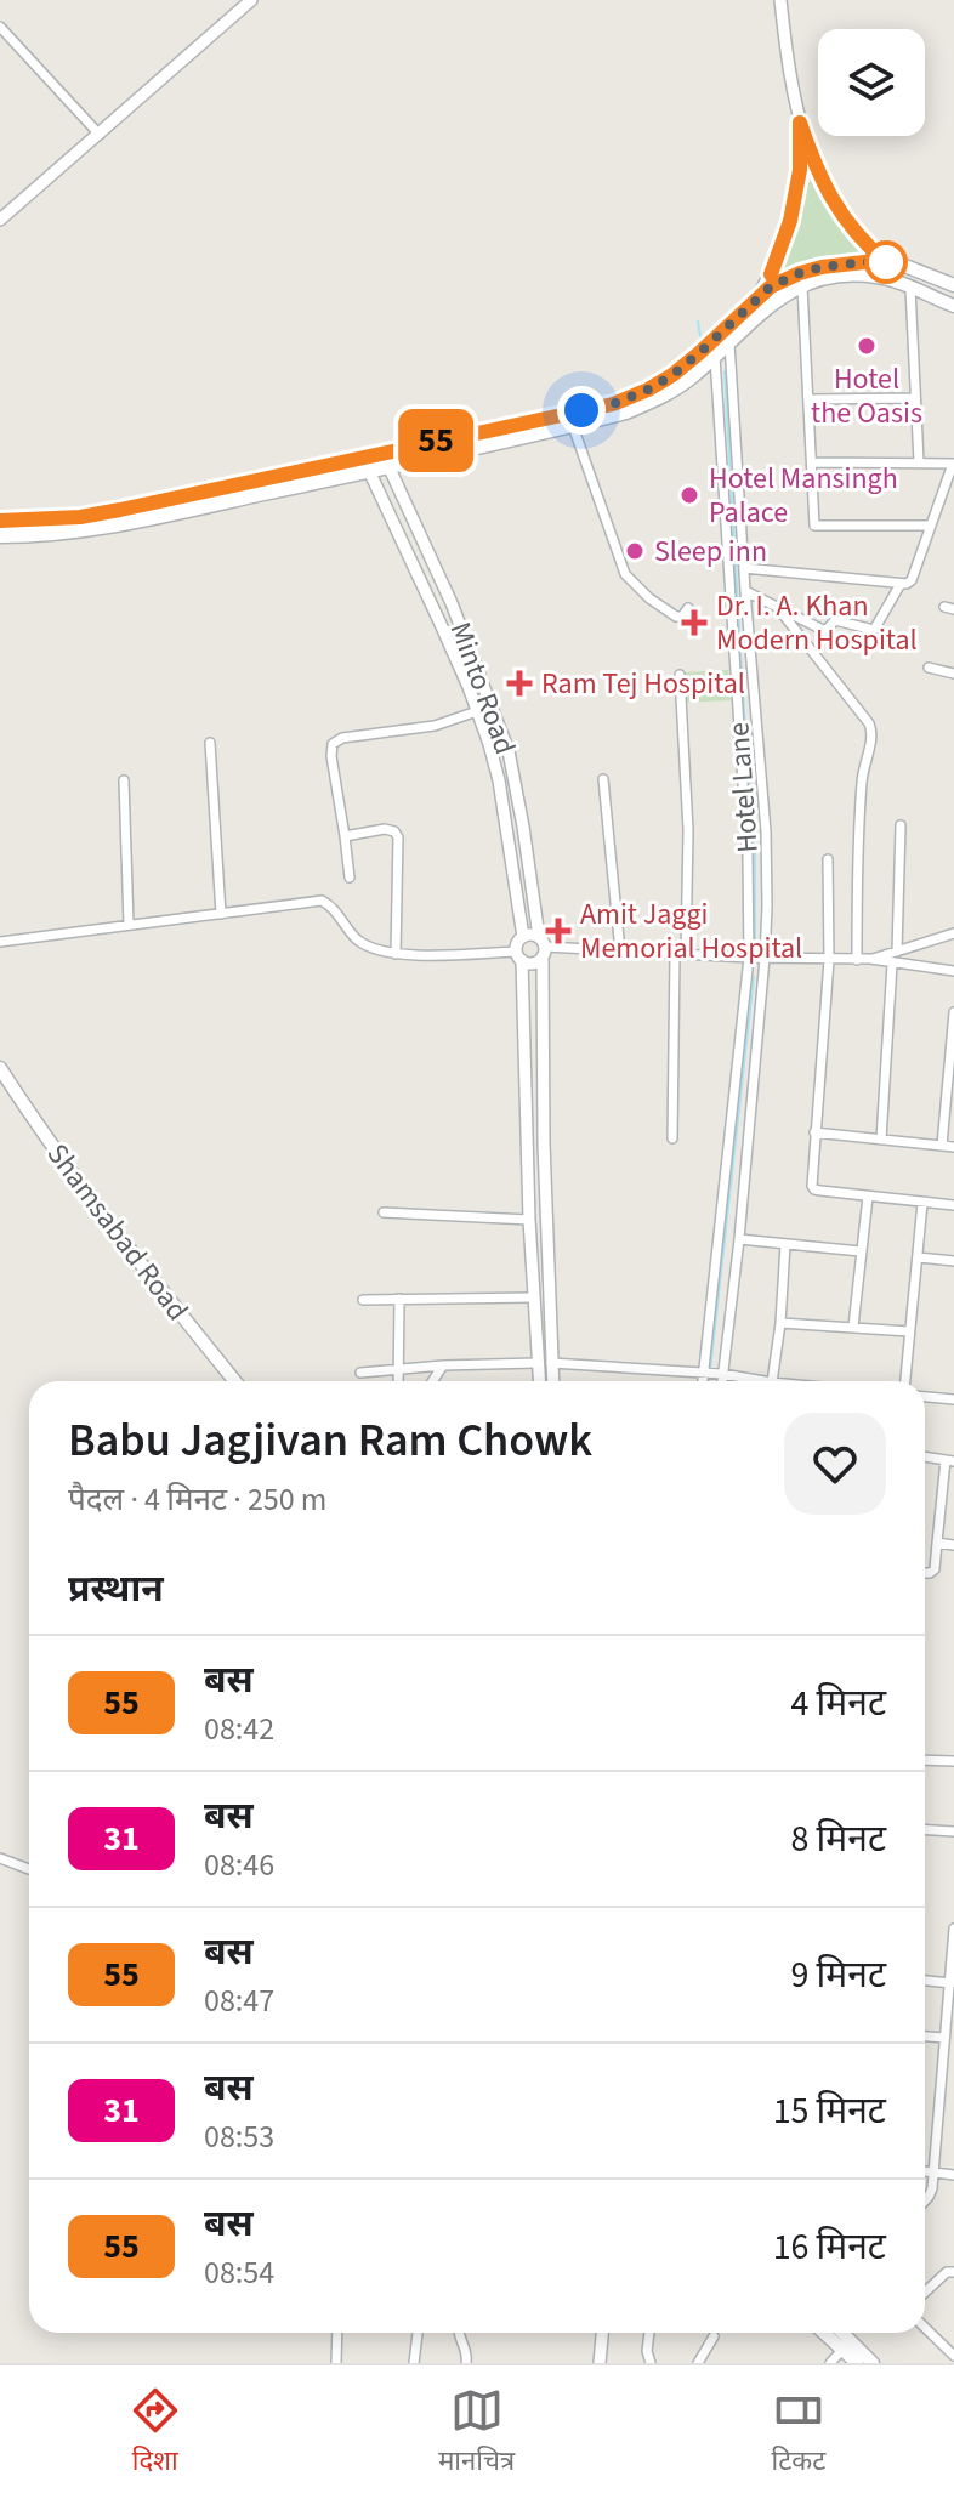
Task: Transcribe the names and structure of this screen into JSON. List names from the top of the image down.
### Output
{
  "streets": {
    "main road": ["Shamsabad Road"],
    "street": ["Minto Road", "Hotel Lane"]
  },
  "places": {
    "other": ["Hotel the Oasis", "Hotel Mansingh Palace", "Sleep inn"],
    "health": ["Dr. I. A. Khan Modern Hospital", "Ram Tej Hospital", "Amit Jaggi Memorial Hospital"]
  },
  "lines": ["bus line 55"],
  "page": {
    "on_map": "55",
    "heading": [
      ["Babu Jagjivan Ram Chowk", "पैदल · 4 मिनट · 250 m"],
      "प्रस्थान"
    ],
    "list": [
      {
        "mark": "55",
        "name": "बस",
        "note": "08:42",
        "value": "4 मिनट"
      },
      {
        "mark": "31",
        "name": "बस",
        "note": "08:46",
        "value": "8 मिनट"
      },
      {
        "mark": "55",
        "name": "बस",
        "note": "08:47",
        "value": "9 मिनट"
      },
      {
        "mark": "31",
        "name": "बस",
        "note": "08:53",
        "value": "15 मिनट"
      },
      {
        "mark": "55",
        "name": "बस",
        "note": "08:54",
        "value": "16 मिनट"
      }
    ],
    "tabs": ["दिशा", "मानचित्र", "टिकट"]
  }
}
